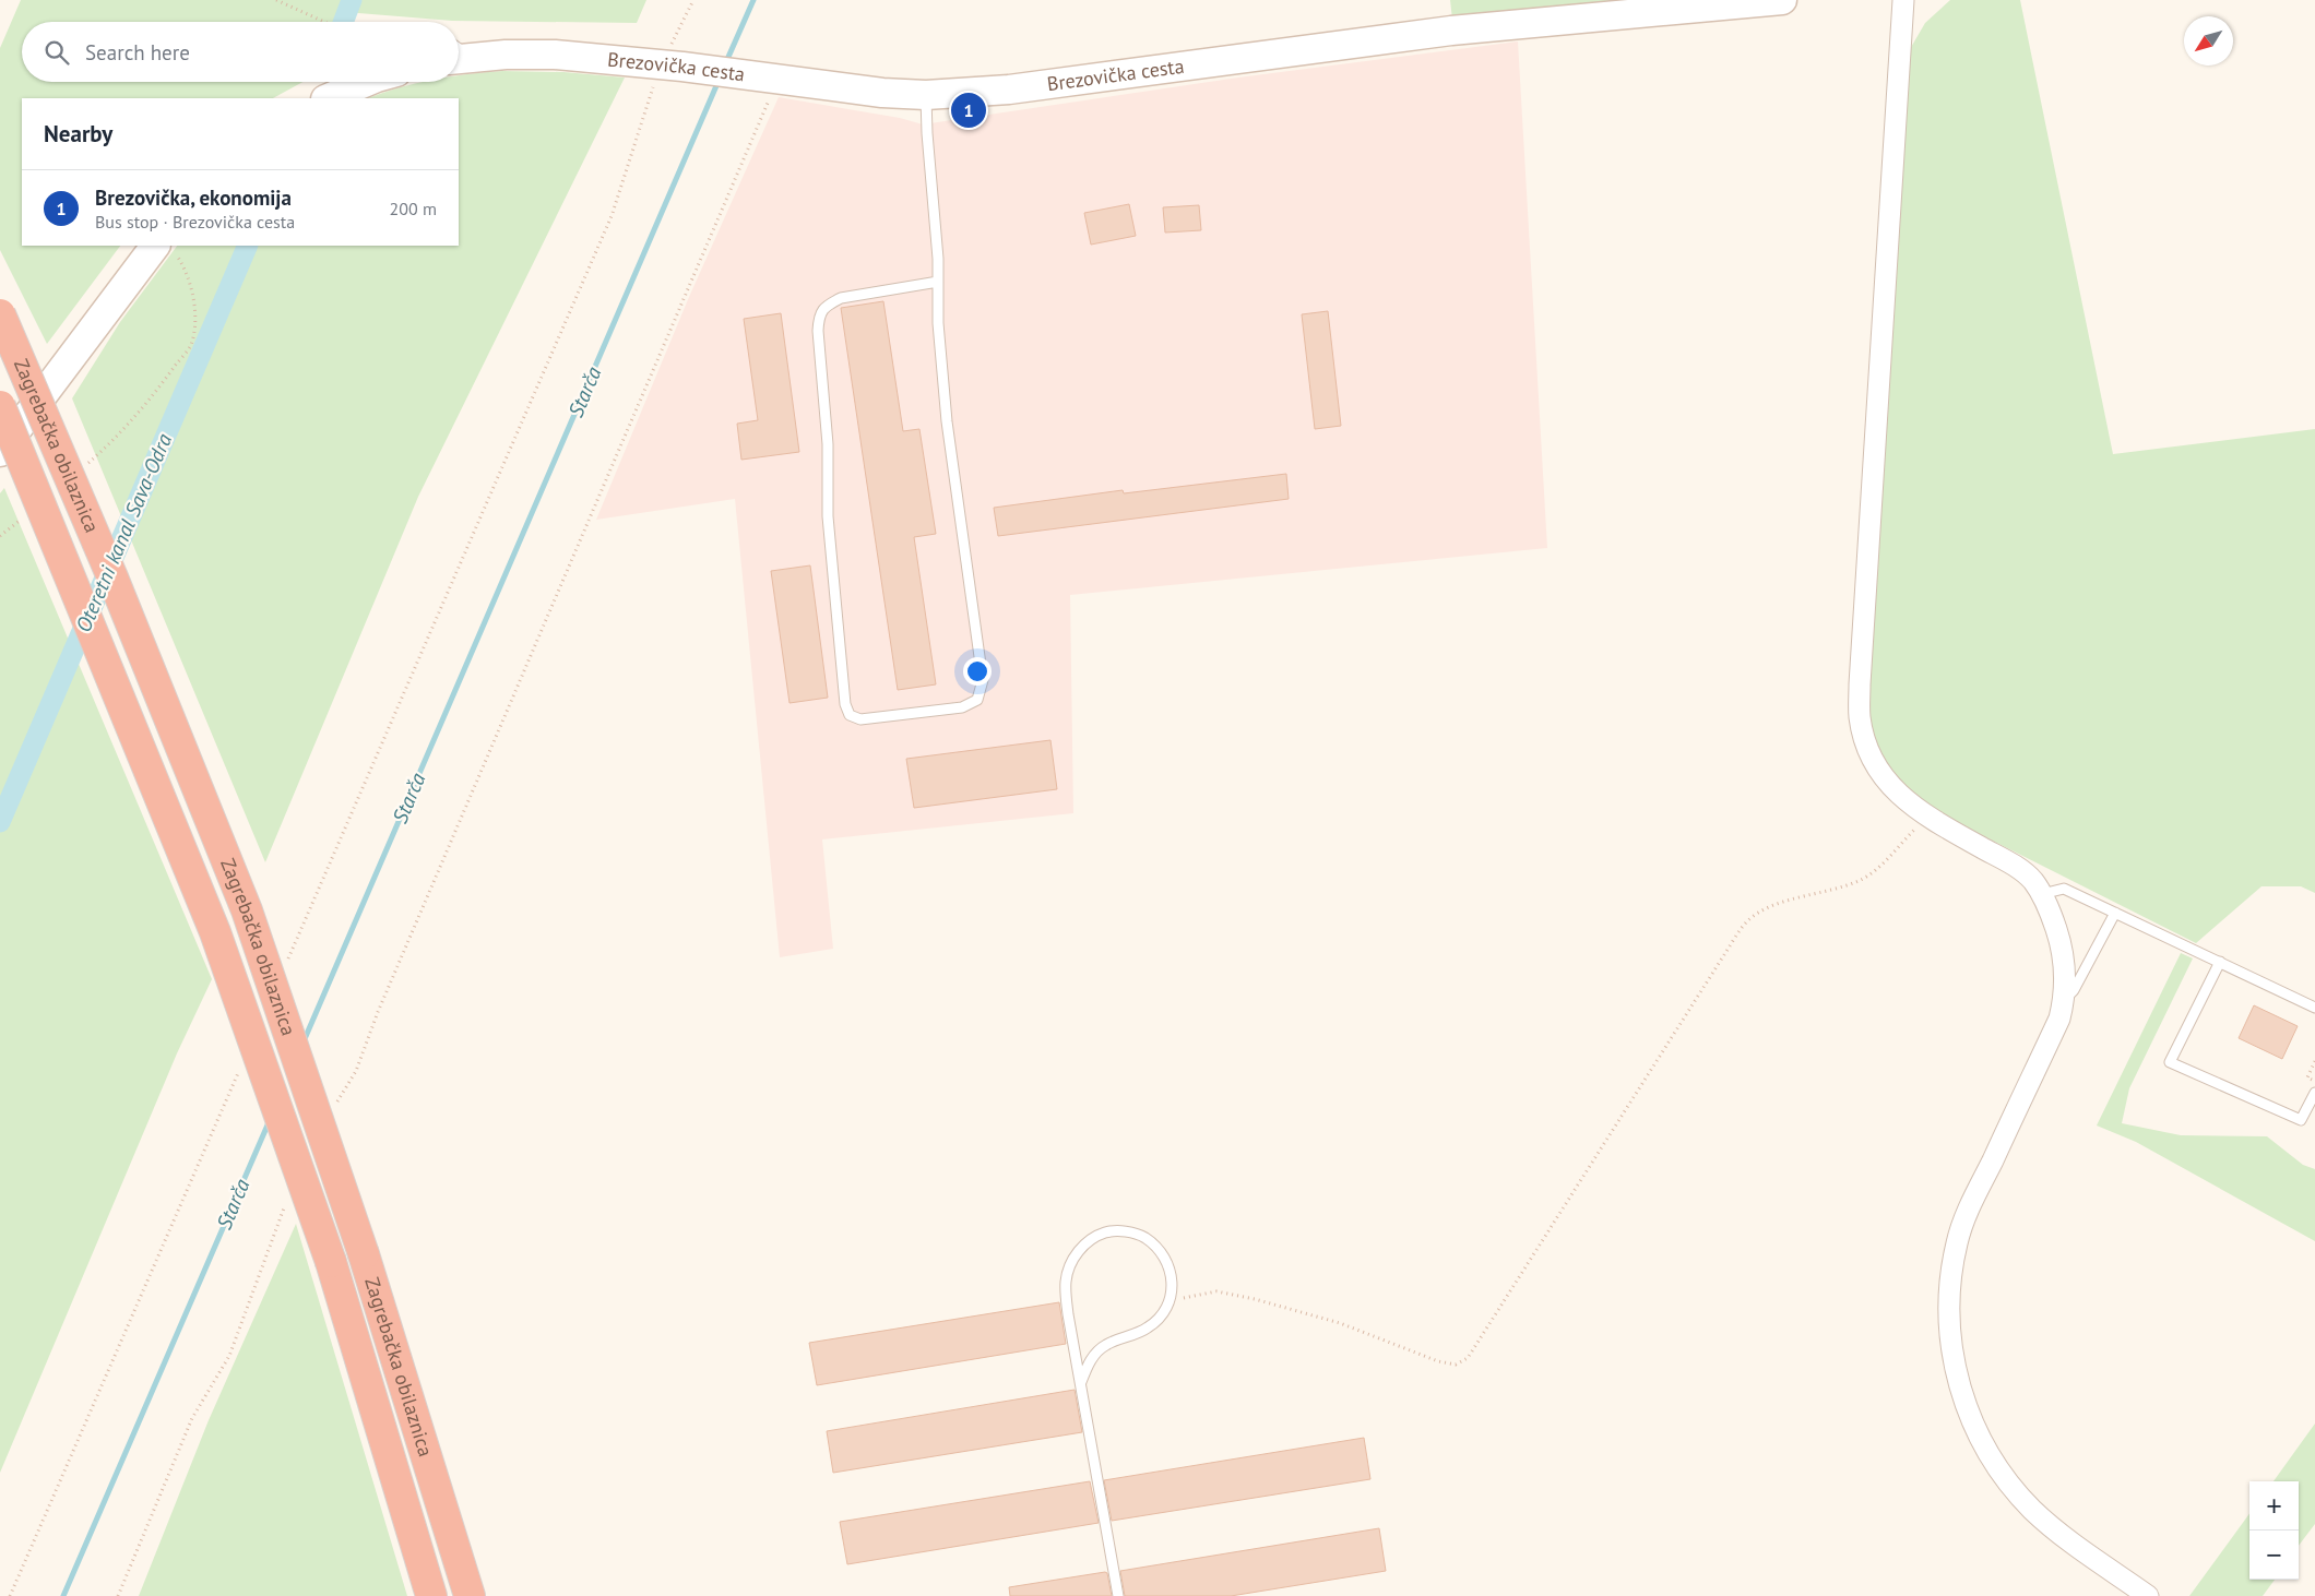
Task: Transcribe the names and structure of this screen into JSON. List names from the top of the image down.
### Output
{
  "streets": {
    "highway": ["Zagrebačka obilaznica"],
    "main road": ["Brezovička cesta"]
  },
  "water": ["Starča", "Oteretni kanal Sava-Odra"],
  "north": "bottom left",
  "page": {
    "search": "Search here",
    "pins": "1",
    "heading": "Nearby",
    "list": [
      {
        "mark": "1",
        "name": "Brezovička, ekonomija",
        "note": "Bus stop · Brezovička cesta",
        "value": "200 m"
      }
    ],
    "map_buttons": ["+", "−"]
  }
}
